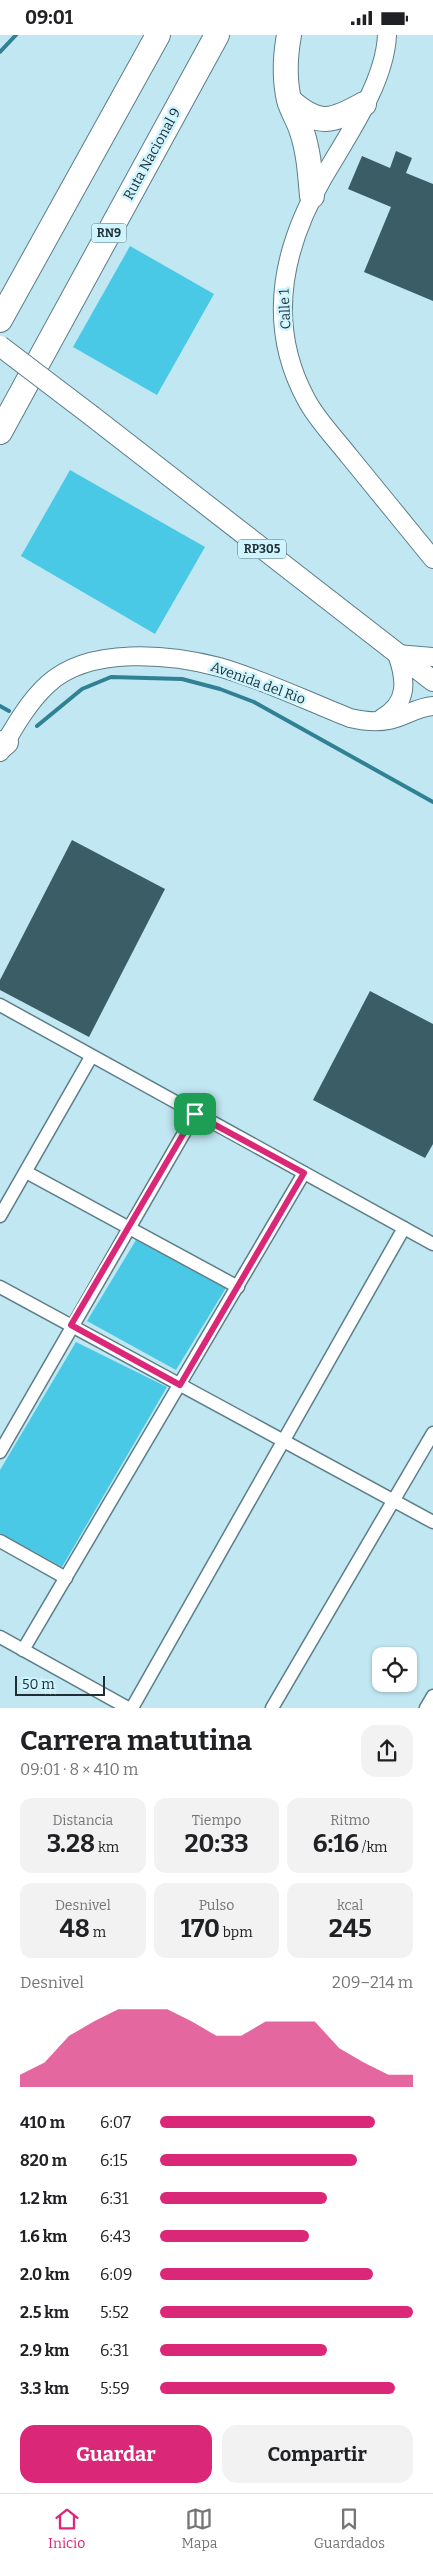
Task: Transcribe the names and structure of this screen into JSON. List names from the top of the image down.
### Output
{
  "streets": {
    "highway": ["Ruta Nacional 9", "RN9"],
    "main road": ["RP305"],
    "street": ["Calle 1", "Avenida del Rio"]
  },
  "scale_bar": "50 m",
  "page": {
    "status": "09:01",
    "scale": "50 m",
    "heading": ["Carrera matutina", "09:01 · 8 × 410 m"],
    "stats": [
      ["Distancia", "3.28 km"],
      ["Tiempo", "20:33"],
      ["Ritmo", "6:16 /km"],
      ["Desnivel", "48 m"],
      ["Pulso", "170 bpm"],
      ["kcal", "245"]
    ],
    "chart": ["Desnivel", "209–214 m"],
    "list": [
      {
        "name": "410 m",
        "note": "6:07"
      },
      {
        "name": "820 m",
        "note": "6:15"
      },
      {
        "name": "1.2 km",
        "note": "6:31"
      },
      {
        "name": "1.6 km",
        "note": "6:43"
      },
      {
        "name": "2.0 km",
        "note": "6:09"
      },
      {
        "name": "2.5 km",
        "note": "5:52"
      },
      {
        "name": "2.9 km",
        "note": "6:31"
      },
      {
        "name": "3.3 km",
        "note": "5:59"
      }
    ],
    "buttons": ["Guardar", "Compartir"],
    "tabs": ["Inicio", "Mapa", "Guardados"]
  }
}
